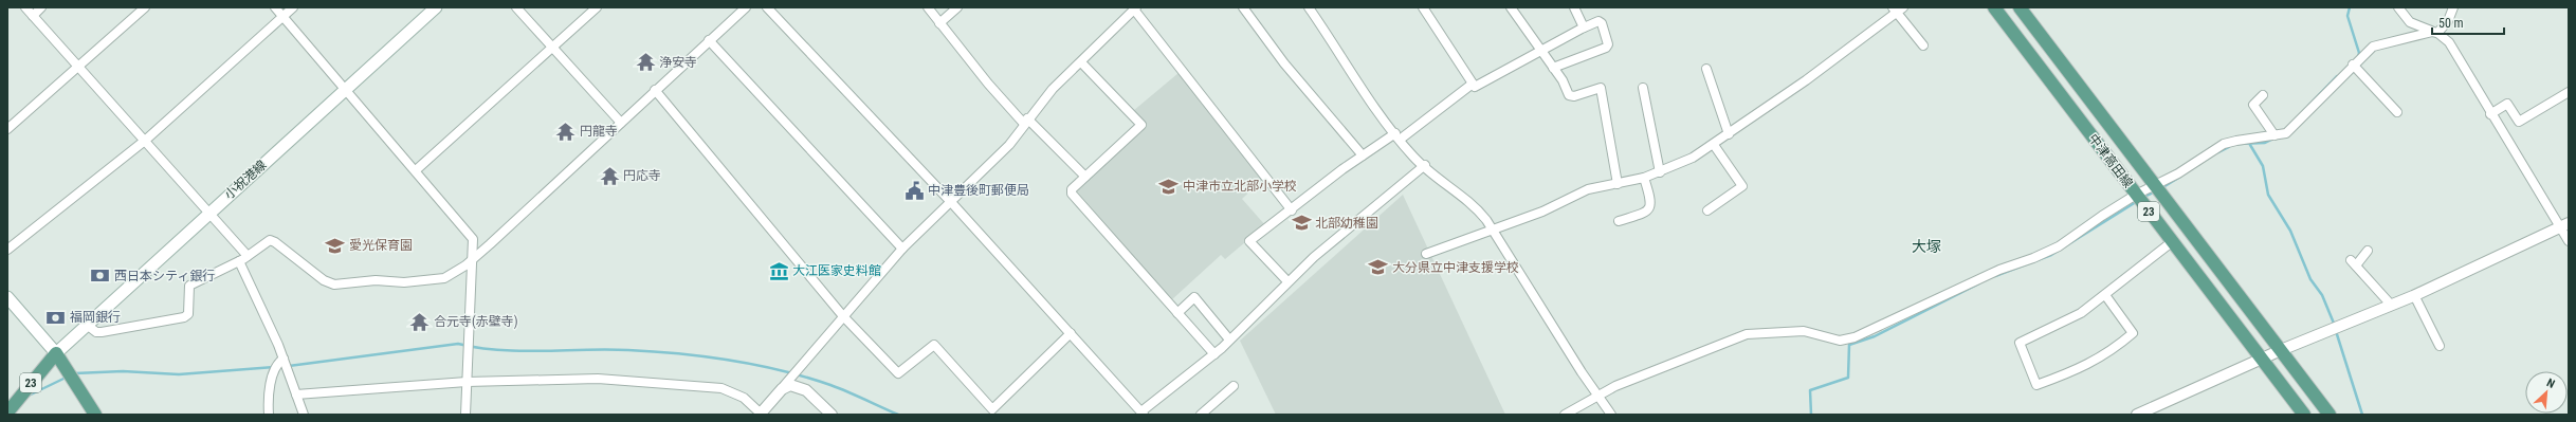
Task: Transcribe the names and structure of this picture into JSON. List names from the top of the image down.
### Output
{
  "streets": {
    "main road": ["中津高田線", "小祝港線", "23"]
  },
  "crossings": [
    ["小祝港線", "23"]
  ],
  "districts": ["大塚"],
  "places": {
    "temple": [
      "浄安寺",
      "円龍寺",
      "円応寺",
      "合元寺(赤壁寺)"
    ],
    "school or university": [
      "中津市立北部小学校",
      "北部幼稚園",
      "愛光保育園",
      "大分県立中津支援学校"
    ],
    "public building": ["中津豊後町郵便局"],
    "museum": ["大江医家史料館"],
    "bank": ["西日本シティ銀行", "福岡銀行"]
  },
  "scale_bar": "50 m",
  "north": "top right"
}
